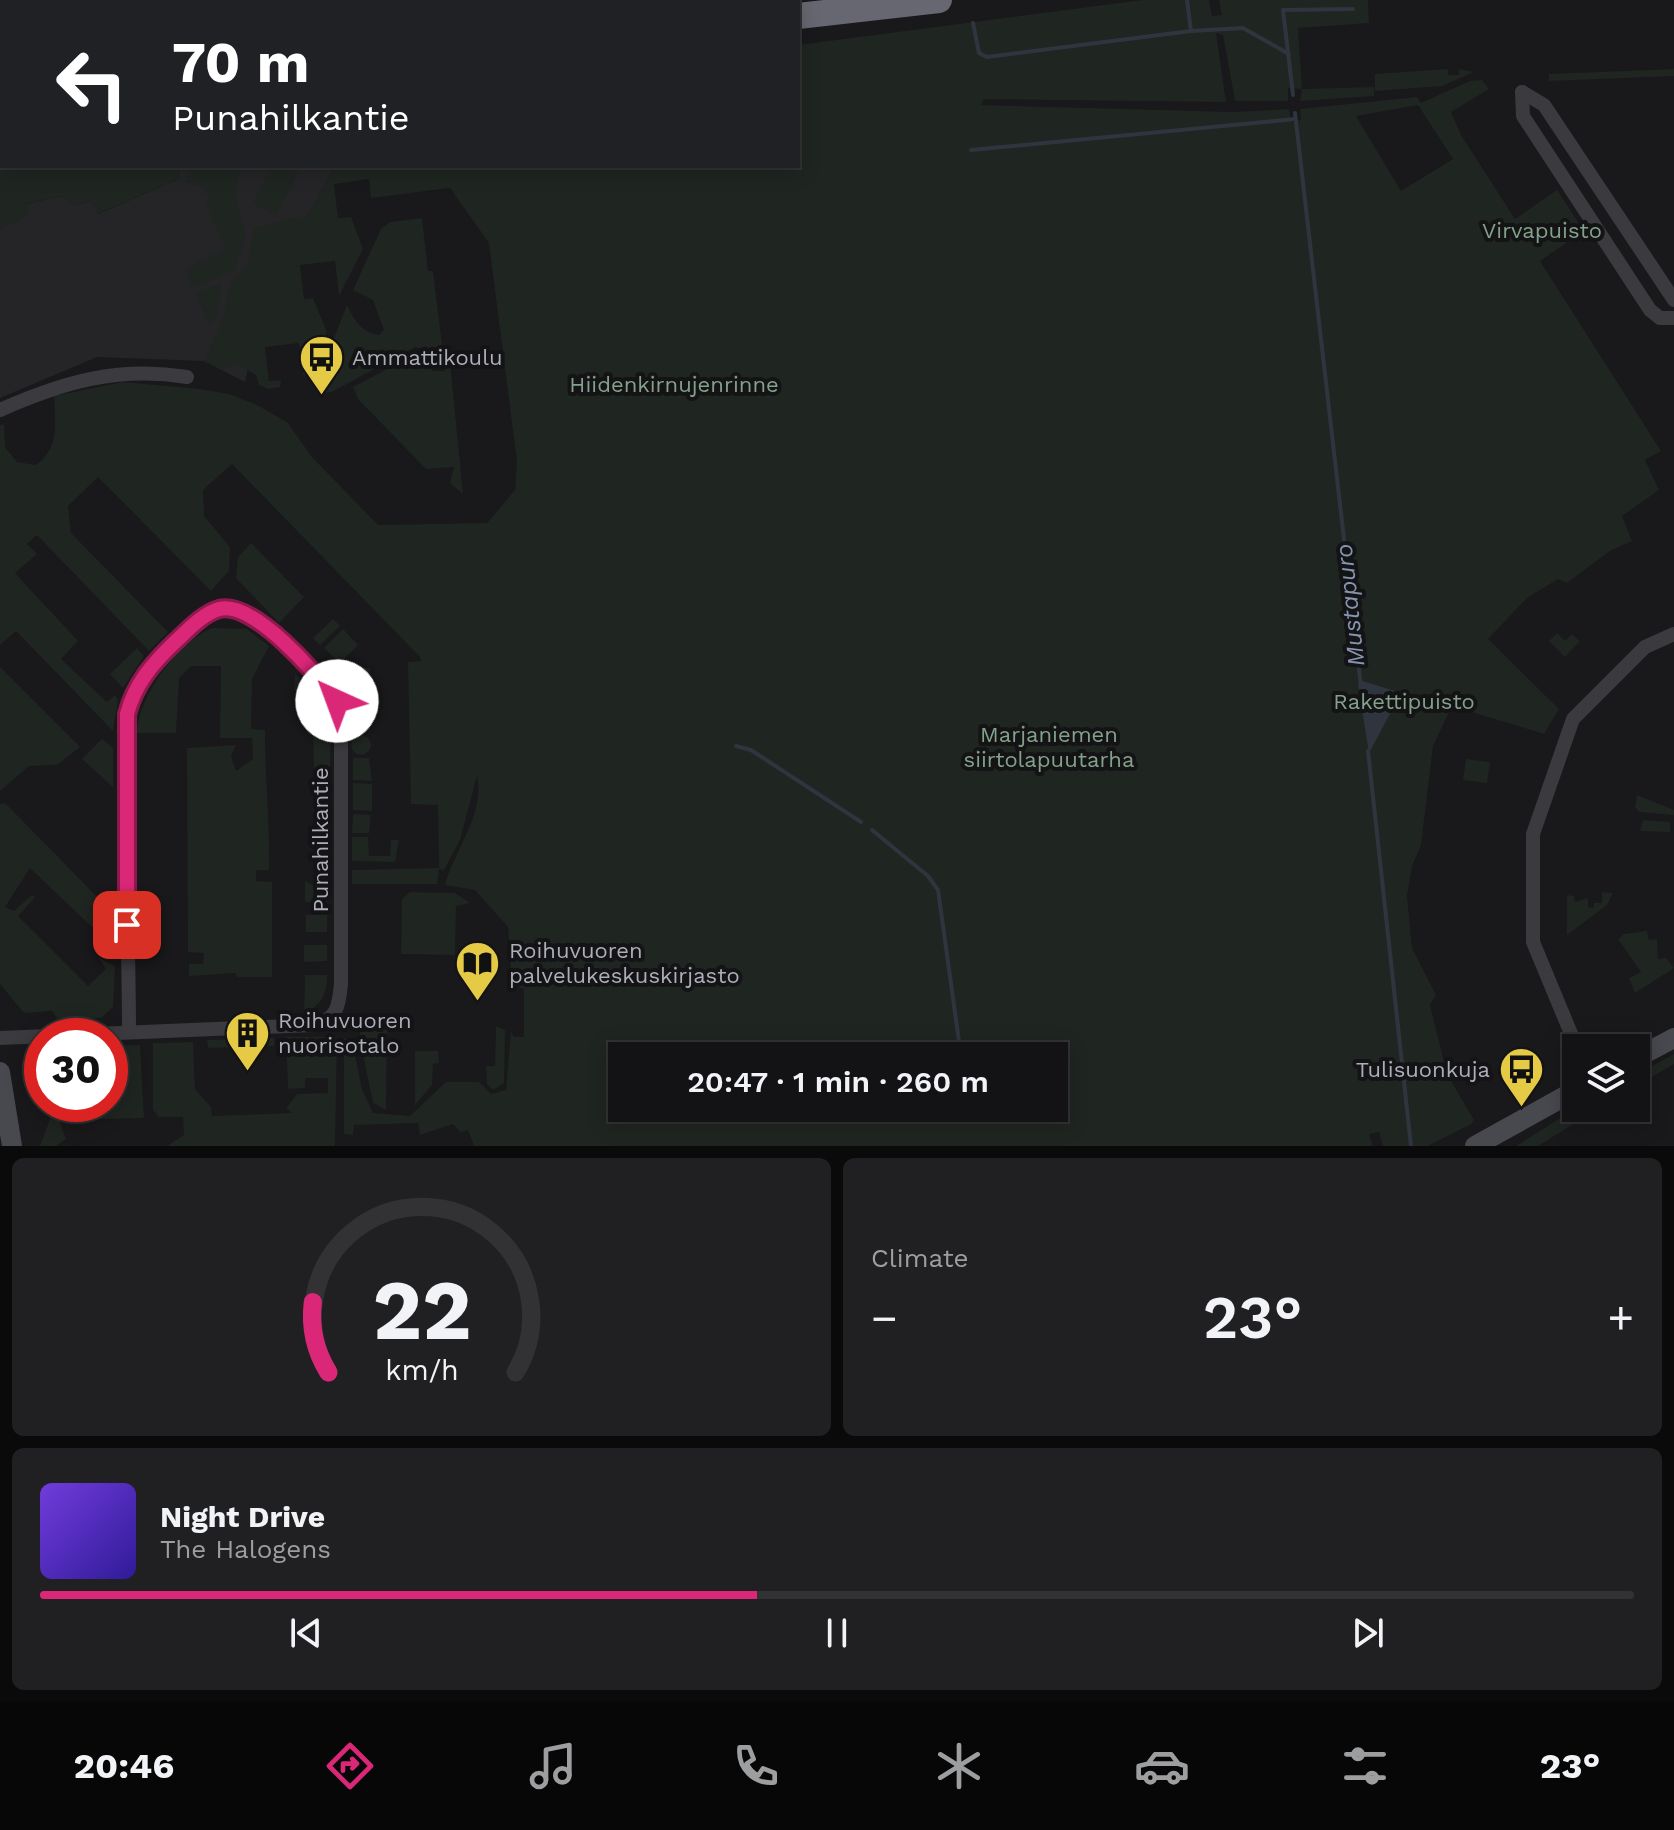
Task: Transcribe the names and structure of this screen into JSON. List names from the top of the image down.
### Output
{
  "streets": {
    "street": ["Punahilkantie"]
  },
  "water": ["Mustapuro"],
  "parks": [
    "Virvapuisto",
    "Hiidenkirnujenrinne",
    "Rakettipuisto",
    "Marjaniemen siirtolapuutarha"
  ],
  "places": {
    "bus stop": ["Ammattikoulu", "Tulisuonkuja"],
    "library": ["Roihuvuoren palvelukeskuskirjasto"],
    "building": ["Roihuvuoren nuorisotalo"]
  },
  "page": {
    "turn": ["70 m", "Punahilkantie"],
    "limit": "30",
    "trip": "20:47 · 1 min · 260 m",
    "tile": "Climate",
    "heat": ["−", "23°", "+"],
    "song": ["Night Drive", "The Halogens"],
    "tabs": ["20:46", "23°"],
    "gauge": ["22", "km/h"]
  }
}
